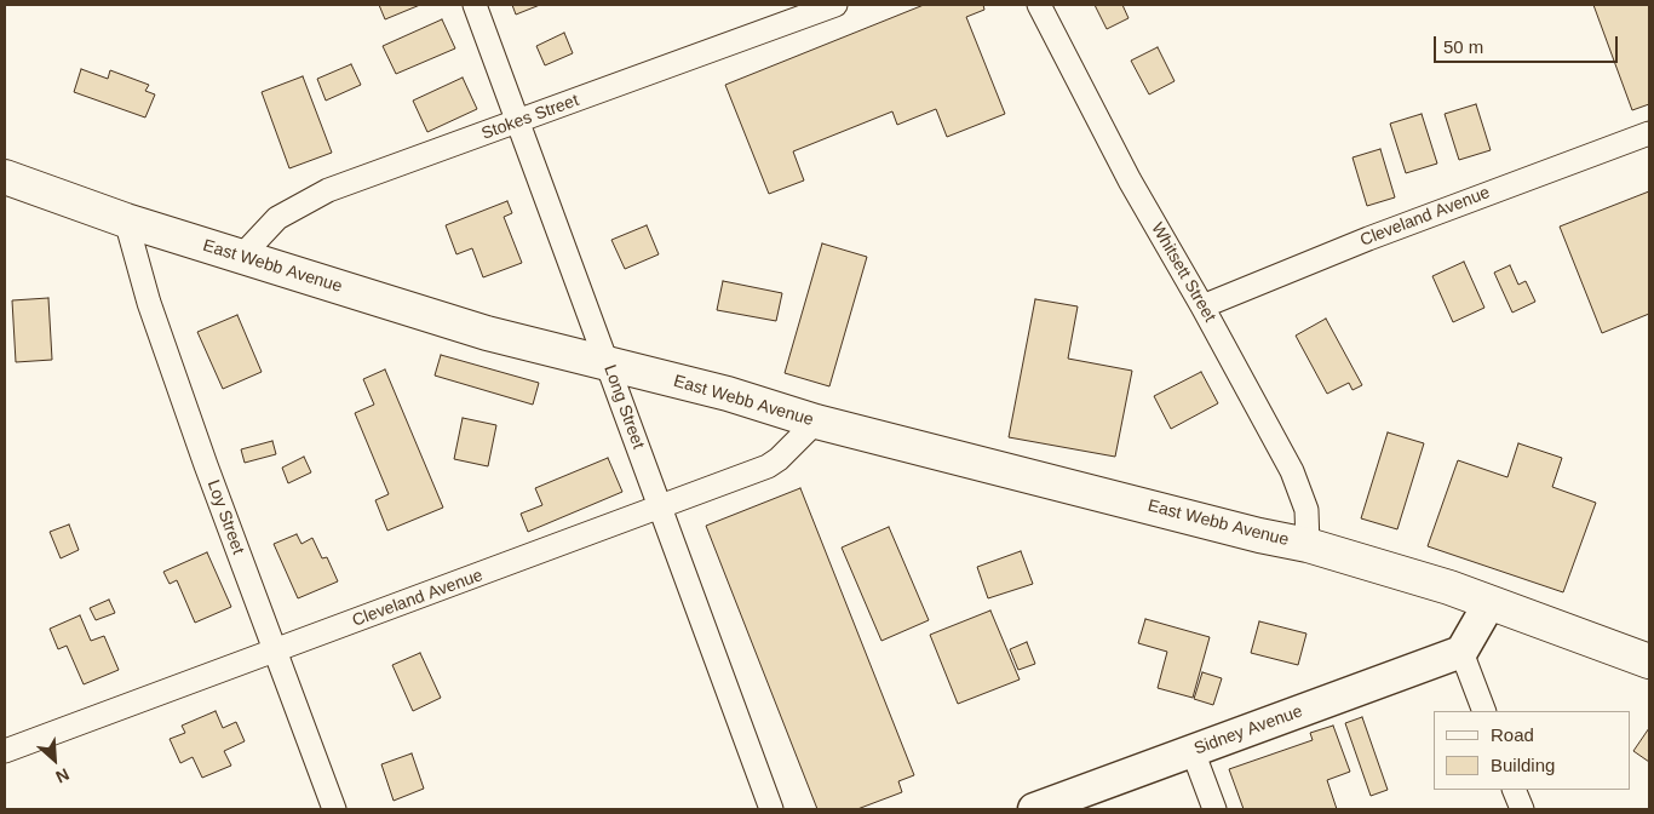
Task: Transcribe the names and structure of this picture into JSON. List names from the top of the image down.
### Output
{
  "streets": {
    "highway": ["East Webb Avenue"],
    "street": [
      "Stokes Street",
      "Cleveland Avenue",
      "Whitsett Street",
      "Long Street",
      "Loy Street",
      "Sidney Avenue"
    ]
  },
  "crossings": [
    ["Stokes Street", "East Webb Avenue"],
    ["Stokes Street", "Long Street"],
    ["Cleveland Avenue", "East Webb Avenue"],
    ["Cleveland Avenue", "Whitsett Street"],
    ["Cleveland Avenue", "Long Street"],
    ["Cleveland Avenue", "Loy Street"],
    ["East Webb Avenue", "Whitsett Street"],
    ["East Webb Avenue", "Long Street"],
    ["East Webb Avenue", "Loy Street"]
  ],
  "legend": ["Road", "Building"],
  "scale_bar": "50 m",
  "north": "bottom right"
}
